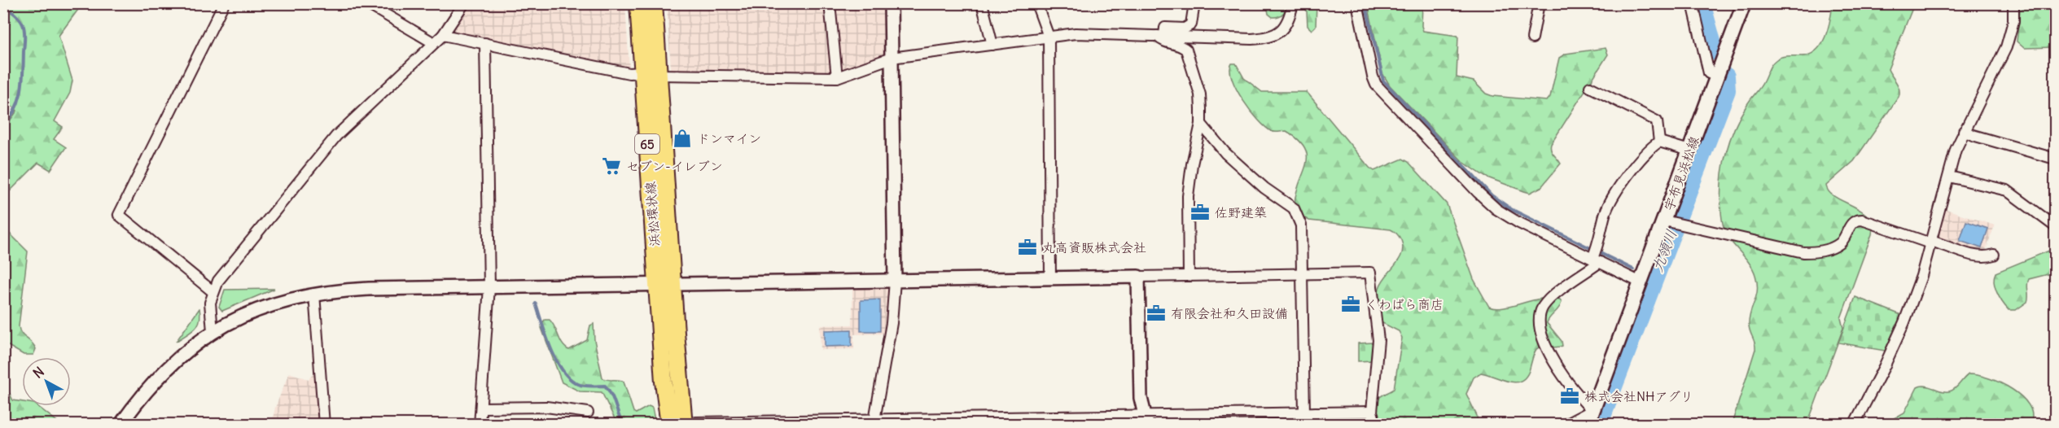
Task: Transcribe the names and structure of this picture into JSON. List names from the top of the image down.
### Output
{
  "streets": {
    "main road": ["65", "宇布見浜松線", "浜松環状線"]
  },
  "water": ["九領川"],
  "places": {
    "shop": ["ドンマイン"],
    "supermarket": ["セブン-イレブン"],
    "office": [
      "佐野建築",
      "丸高資販株式会社",
      "くわばら商店",
      "有限会社和久田設備",
      "株式会社NHアグリ"
    ]
  },
  "north": "top left"
}
